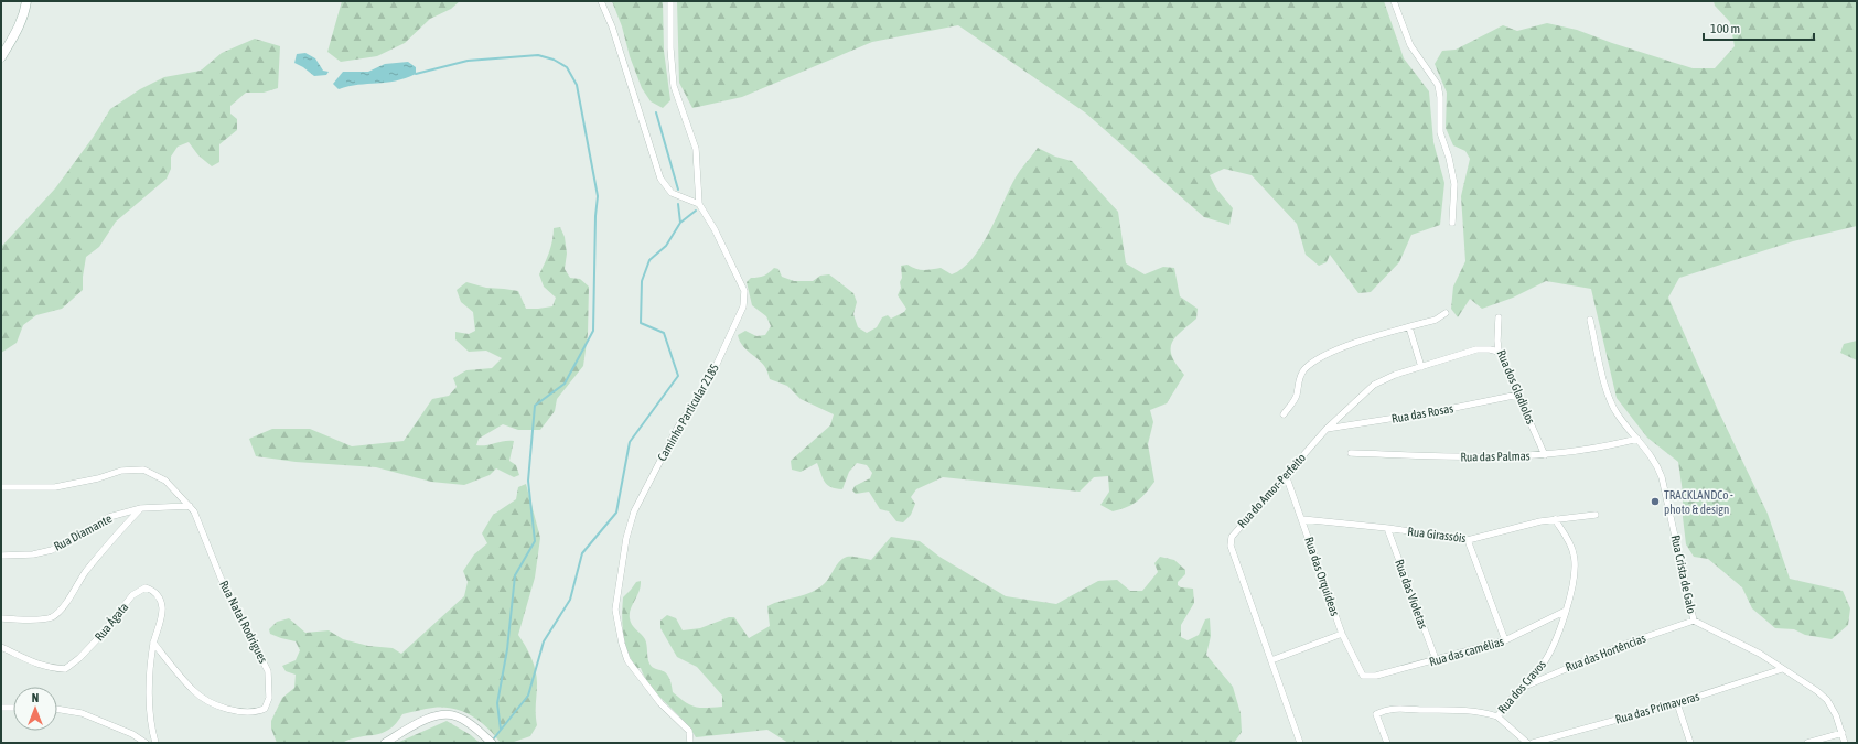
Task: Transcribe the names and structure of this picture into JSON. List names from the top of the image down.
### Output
{
  "streets": {
    "street": [
      "Rua dos Gladiolos",
      "Caminho Particular 2185",
      "Rua das Rosas",
      "Rua das Palmas",
      "Rua do Amor-Perfeito",
      "Rua Diamante",
      "Rua Girassóis",
      "Rua Crista de Galo",
      "Rua das Orquídeas",
      "Rua das Violetas",
      "Rua Ágata",
      "Rua Natal Rodrigues",
      "Rua das camélias",
      "Rua das Hortências",
      "Rua dos Cravos",
      "Rua das Primaveras"
    ]
  },
  "crossings": [
    ["Rua dos Gladiolos", "Rua das Rosas"],
    ["Rua dos Gladiolos", "Rua das Palmas"],
    ["Rua dos Gladiolos", "Rua do Amor-Perfeito"],
    ["Rua das Rosas", "Rua do Amor-Perfeito"],
    ["Rua das Palmas", "Rua Crista de Galo"],
    ["Rua do Amor-Perfeito", "Rua das Orquídeas"],
    ["Rua Diamante", "Rua Natal Rodrigues"],
    ["Rua Girassóis", "Rua das Orquídeas"],
    ["Rua Girassóis", "Rua das Violetas"],
    ["Rua Girassóis", "Rua dos Cravos"],
    ["Rua Crista de Galo", "Rua das Hortências"],
    ["Rua Crista de Galo", "Rua das Primaveras"],
    ["Rua das Orquídeas", "Rua das camélias"],
    ["Rua das Violetas", "Rua das camélias"],
    ["Rua Ágata", "Rua Natal Rodrigues"],
    ["Rua das camélias", "Rua dos Cravos"],
    ["Rua das Hortências", "Rua dos Cravos"]
  ],
  "places": ["TRACKLANDCo - photo & design"],
  "scale_bar": "100 m",
  "north": "top"
}
